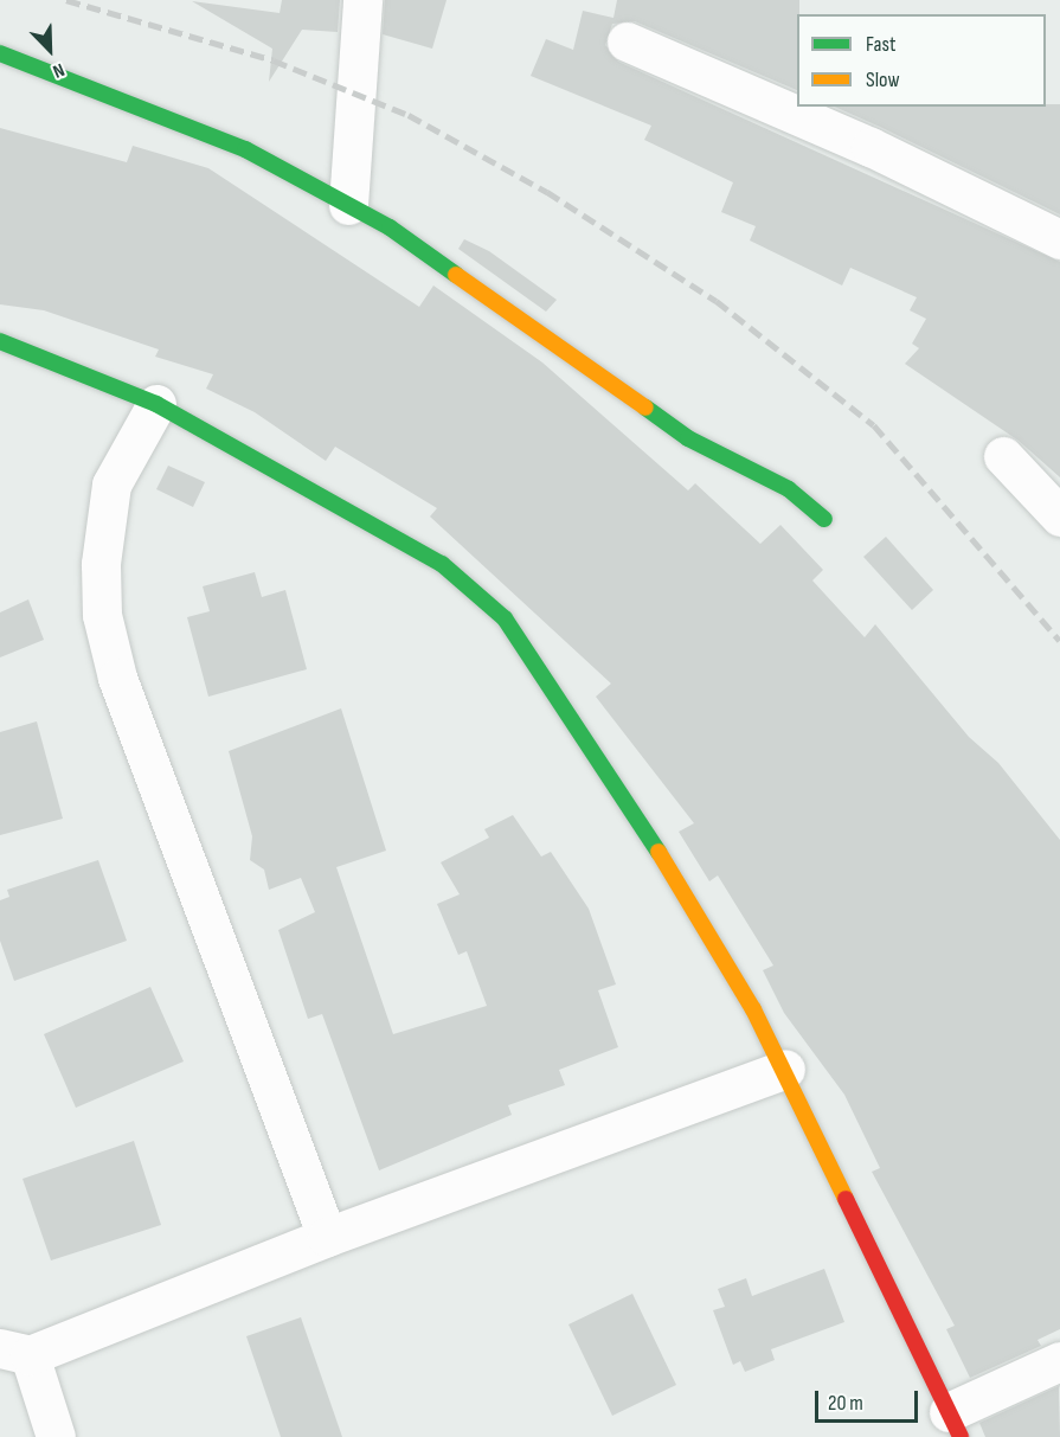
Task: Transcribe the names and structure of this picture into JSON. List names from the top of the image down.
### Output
{
  "legend": ["Fast", "Slow"],
  "scale_bar": "20 m",
  "north": "bottom right"
}
